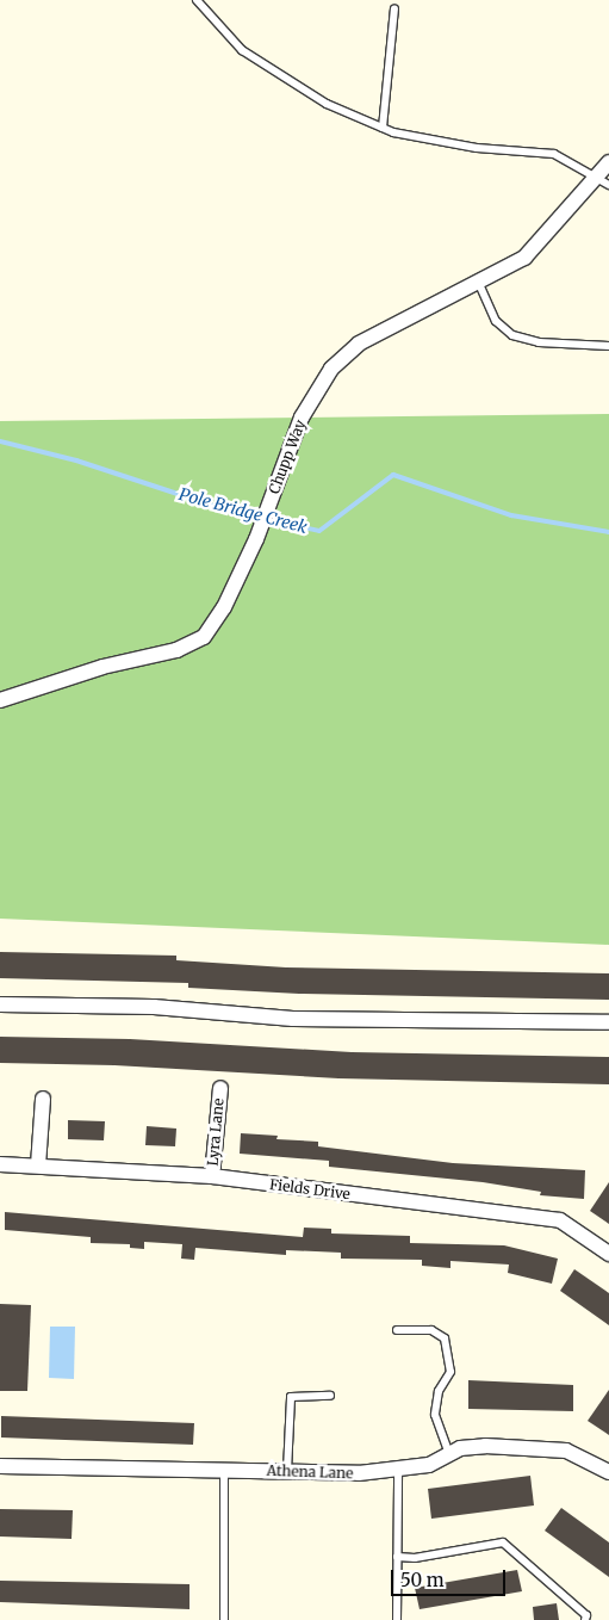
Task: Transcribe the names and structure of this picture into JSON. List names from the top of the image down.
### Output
{
  "streets": {
    "street": [
      "Chupp Way",
      "Lyra Lane",
      "Fields Drive",
      "Athena Lane"
    ]
  },
  "crossings": [
    ["Lyra Lane", "Fields Drive"]
  ],
  "water": ["Pole Bridge Creek"],
  "scale_bar": "50 m"
}
